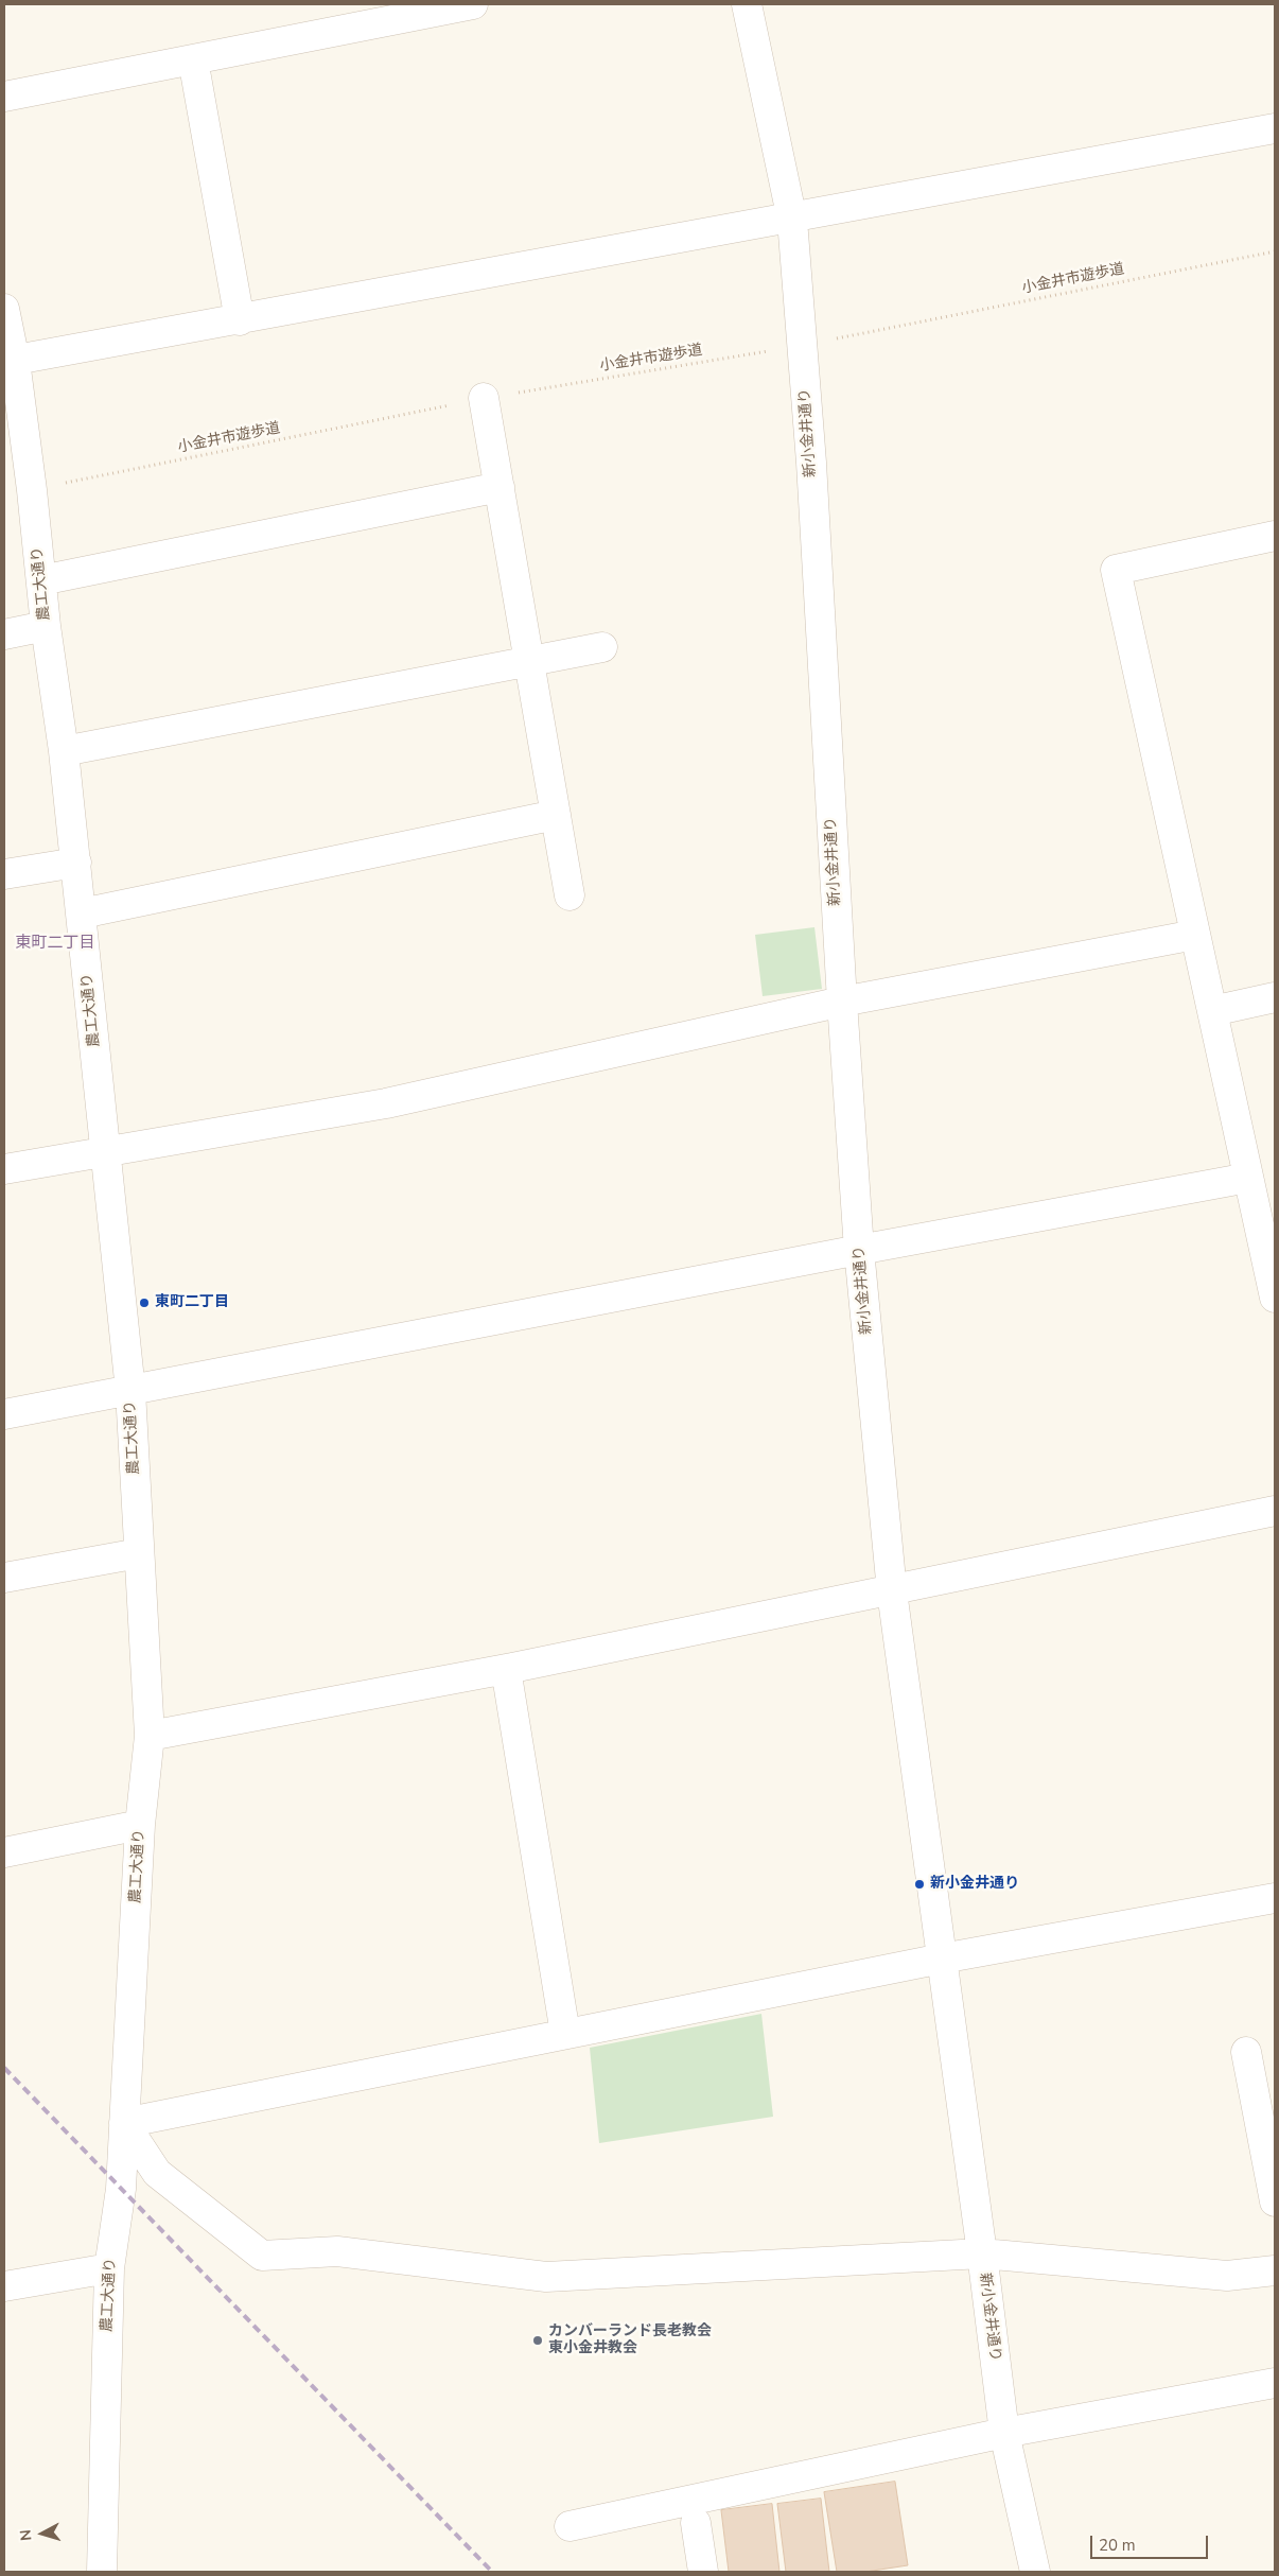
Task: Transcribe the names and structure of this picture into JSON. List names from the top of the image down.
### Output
{
  "streets": {
    "street": ["新小金井通り", "農工大通り"],
    "path": ["小金井市遊歩道"]
  },
  "crossings": [
    ["小金井市遊歩道", "新小金井通り"],
    ["小金井市遊歩道", "農工大通り"]
  ],
  "districts": ["東町二丁目"],
  "places": ["東町二丁目", "新小金井通り", "カンバーランド長老教会 東小金井教会"],
  "scale_bar": "20 m",
  "north": "left"
}
